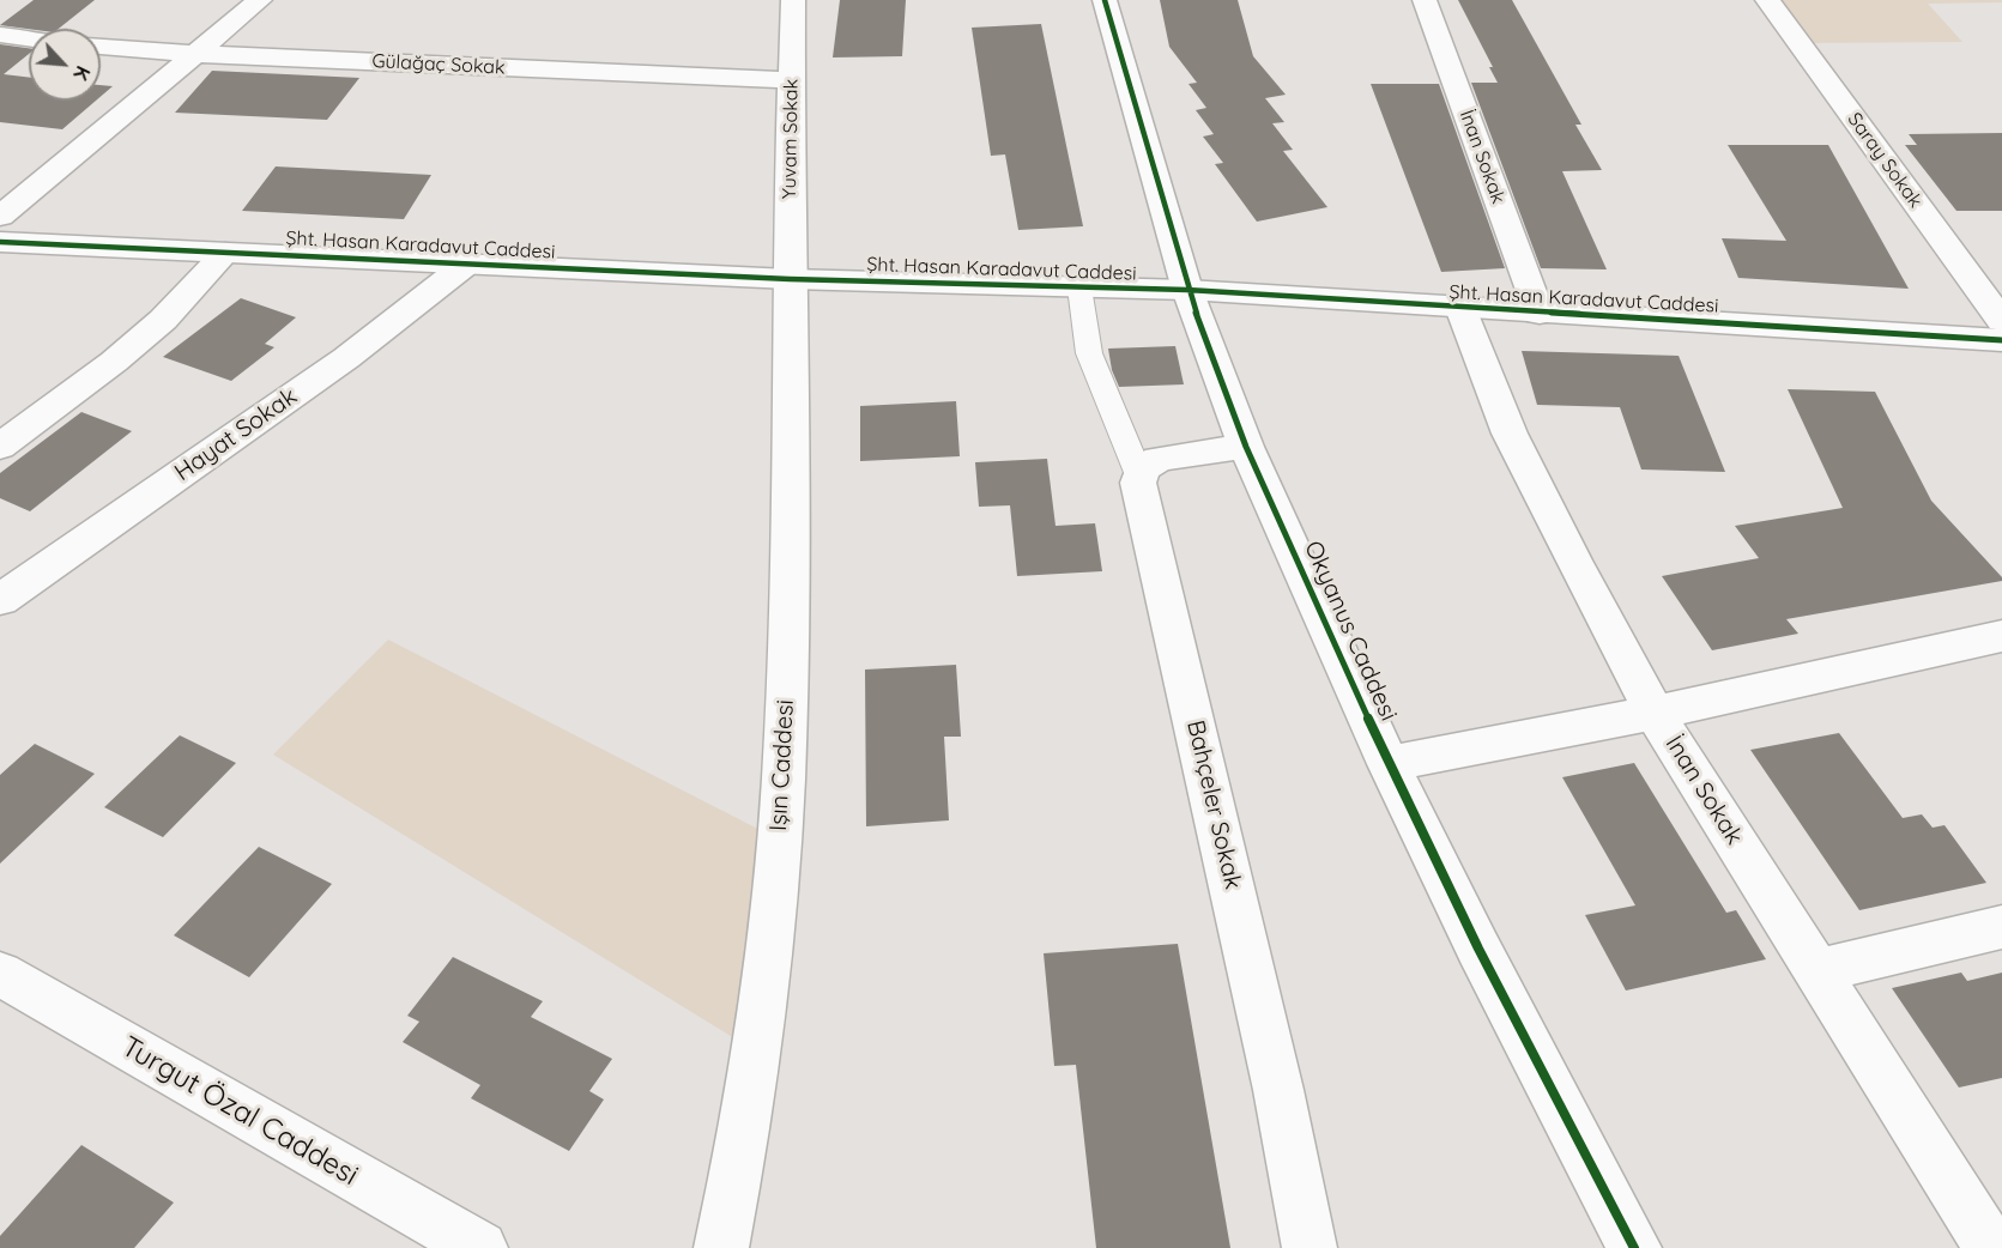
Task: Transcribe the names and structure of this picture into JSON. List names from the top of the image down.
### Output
{
  "streets": {
    "street": [
      "Gülağaç Sokak",
      "Yuvam Sokak",
      "İnan Sokak",
      "Saray Sokak",
      "Şht. Hasan Karadavut Caddesi",
      "Hayat Sokak",
      "Okyanus Caddesi",
      "Işın Caddesi",
      "Bahçeler Sokak",
      "Turgut Özal Caddesi"
    ]
  },
  "crossings": [
    ["Gülağaç Sokak", "Yuvam Sokak"],
    ["Yuvam Sokak", "Şht. Hasan Karadavut Caddesi"],
    ["Yuvam Sokak", "Işın Caddesi"],
    ["İnan Sokak", "Şht. Hasan Karadavut Caddesi"],
    ["Şht. Hasan Karadavut Caddesi", "Hayat Sokak"],
    ["Şht. Hasan Karadavut Caddesi", "Okyanus Caddesi"],
    ["Şht. Hasan Karadavut Caddesi", "Işın Caddesi"]
  ],
  "north": "bottom right"
}
